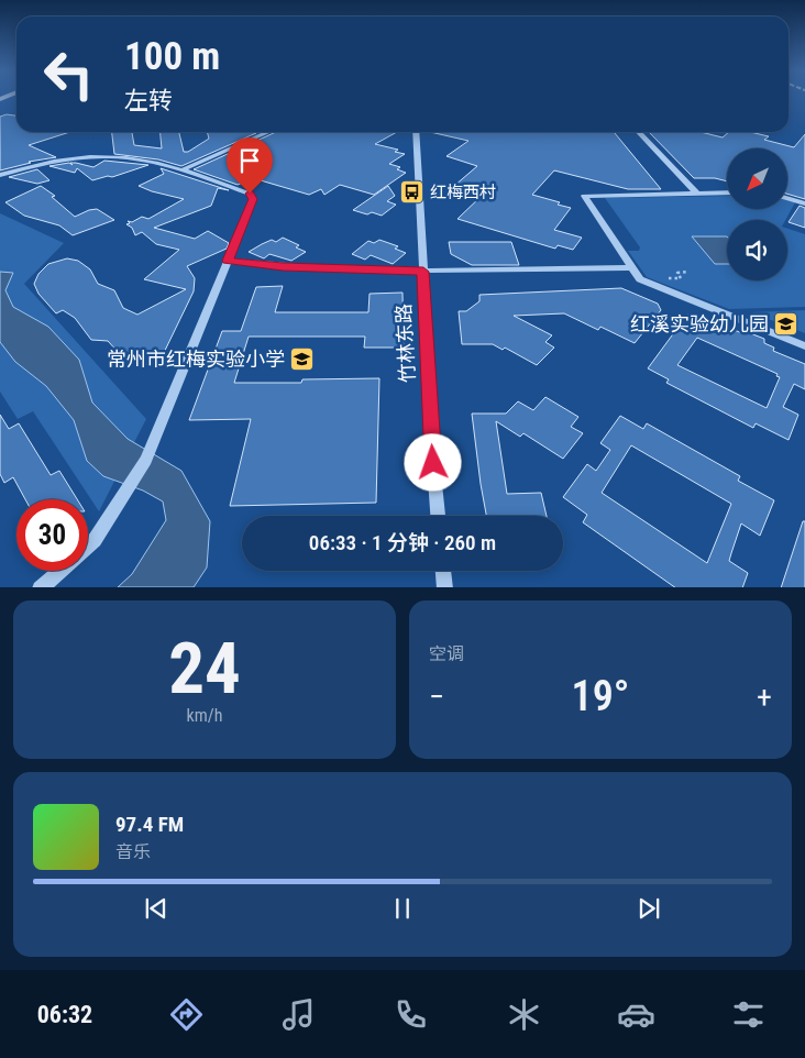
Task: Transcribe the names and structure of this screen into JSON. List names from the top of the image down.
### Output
{
  "streets": {
    "street": ["竹林东路"]
  },
  "places": {
    "bus stop": ["红梅西村"],
    "school or university": ["红溪实验幼儿园", "常州市红梅实验小学"]
  },
  "north": "bottom left",
  "page": {
    "turn": ["100 m", "左转"],
    "limit": "30",
    "trip": "06:33 · 1 分钟 · 260 m",
    "tile": [
      ["24", "km/h"],
      "空调"
    ],
    "heat": ["−", "19°", "+"],
    "song": ["97.4 FM", "音乐"],
    "tabs": "06:32"
  }
}
